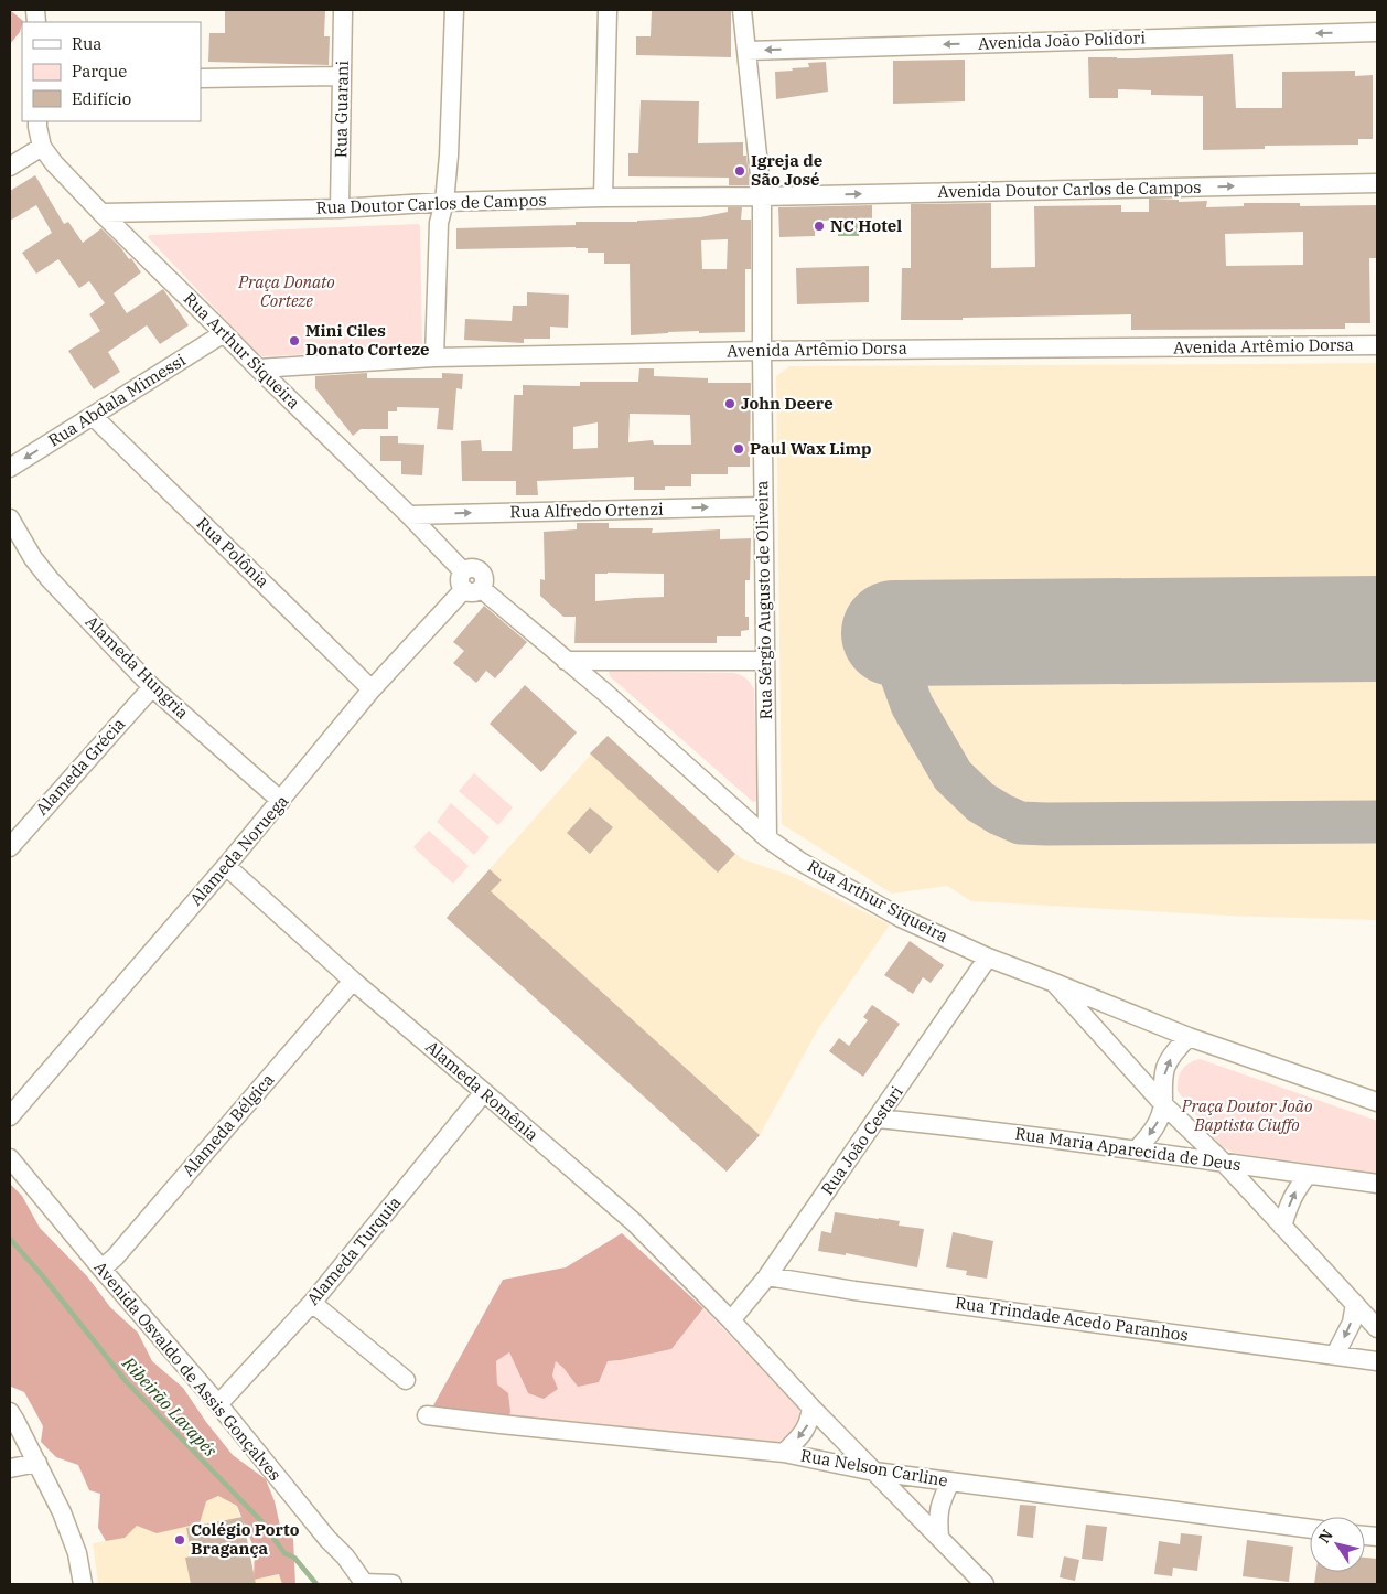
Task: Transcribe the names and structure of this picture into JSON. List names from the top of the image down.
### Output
{
  "streets": {
    "street": [
      "Avenida João Polidori",
      "Rua Guarani",
      "Avenida Doutor Carlos de Campos",
      "Rua Doutor Carlos de Campos",
      "Avenida Artêmio Dorsa",
      "Rua Arthur Siqueira",
      "Rua Abdala Mimessi",
      "Rua Alfredo Ortenzi",
      "Rua Polônia",
      "Rua Sérgio Augusto de Oliveira",
      "Alameda Hungria",
      "Alameda Grécia",
      "Alameda Noruega",
      "Alameda Romênia",
      "Alameda Bélgica",
      "Rua João Cestari",
      "Rua Maria Aparecida de Deus",
      "Alameda Turquia",
      "Rua Trindade Acedo Paranhos",
      "Avenida Osvaldo de Assis Gonçalves",
      "Rua Nelson Carline"
    ]
  },
  "crossings": [
    ["Avenida João Polidori", "Rua Sérgio Augusto de Oliveira"],
    ["Rua Guarani", "Rua Doutor Carlos de Campos"],
    ["Avenida Doutor Carlos de Campos", "Rua Doutor Carlos de Campos"],
    ["Avenida Doutor Carlos de Campos", "Rua Sérgio Augusto de Oliveira"],
    ["Rua Doutor Carlos de Campos", "Rua Arthur Siqueira"],
    ["Rua Doutor Carlos de Campos", "Rua Sérgio Augusto de Oliveira"],
    ["Avenida Artêmio Dorsa", "Rua Arthur Siqueira"],
    ["Avenida Artêmio Dorsa", "Rua Sérgio Augusto de Oliveira"],
    ["Rua Arthur Siqueira", "Rua Abdala Mimessi"],
    ["Rua Arthur Siqueira", "Rua Alfredo Ortenzi"],
    ["Rua Arthur Siqueira", "Rua Sérgio Augusto de Oliveira"],
    ["Rua Arthur Siqueira", "Alameda Noruega"],
    ["Rua Arthur Siqueira", "Rua João Cestari"],
    ["Rua Abdala Mimessi", "Rua Polônia"],
    ["Rua Alfredo Ortenzi", "Rua Sérgio Augusto de Oliveira"],
    ["Rua Polônia", "Alameda Noruega"],
    ["Alameda Hungria", "Alameda Grécia"],
    ["Alameda Hungria", "Alameda Noruega"],
    ["Alameda Noruega", "Alameda Romênia"],
    ["Alameda Romênia", "Alameda Bélgica"],
    ["Alameda Romênia", "Rua João Cestari"],
    ["Alameda Romênia", "Alameda Turquia"],
    ["Alameda Romênia", "Rua Nelson Carline"],
    ["Alameda Bélgica", "Avenida Osvaldo de Assis Gonçalves"],
    ["Rua João Cestari", "Rua Maria Aparecida de Deus"],
    ["Rua João Cestari", "Rua Trindade Acedo Paranhos"],
    ["Alameda Turquia", "Avenida Osvaldo de Assis Gonçalves"]
  ],
  "one_way": ["Avenida João Polidori", "Avenida Doutor Carlos de Campos", "Rua Abdala Mimessi"],
  "water": ["Ribeirão Lavapés"],
  "parks": ["Praça Donato Corteze", "Praça Doutor João Baptista Ciuffo"],
  "places": [
    "Igreja de São José",
    "NC Hotel",
    "Mini Ciles Donato Corteze",
    "John Deere",
    "Paul Wax Limp",
    "Colégio Porto Bragança"
  ],
  "legend": ["Rua", "Parque", "Edifício"],
  "north": "top left"
}
